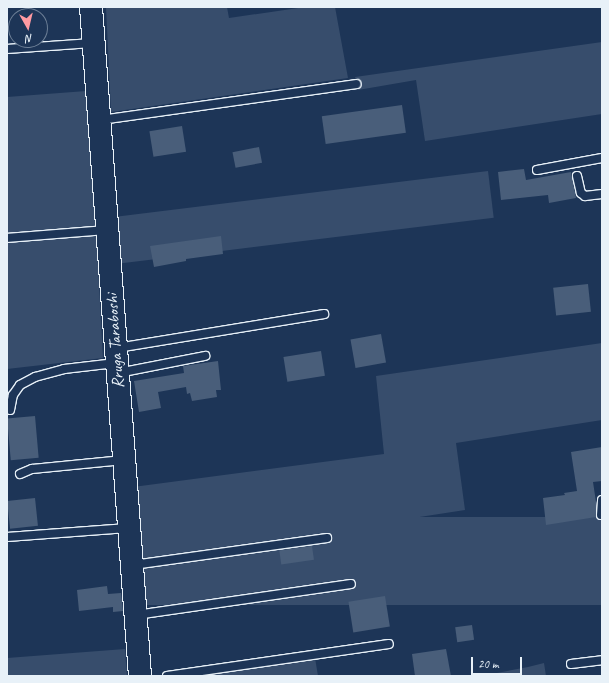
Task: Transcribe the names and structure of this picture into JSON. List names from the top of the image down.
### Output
{
  "streets": {
    "street": ["Rruga Taraboshi"]
  },
  "scale_bar": "20 m",
  "north": "bottom"
}
